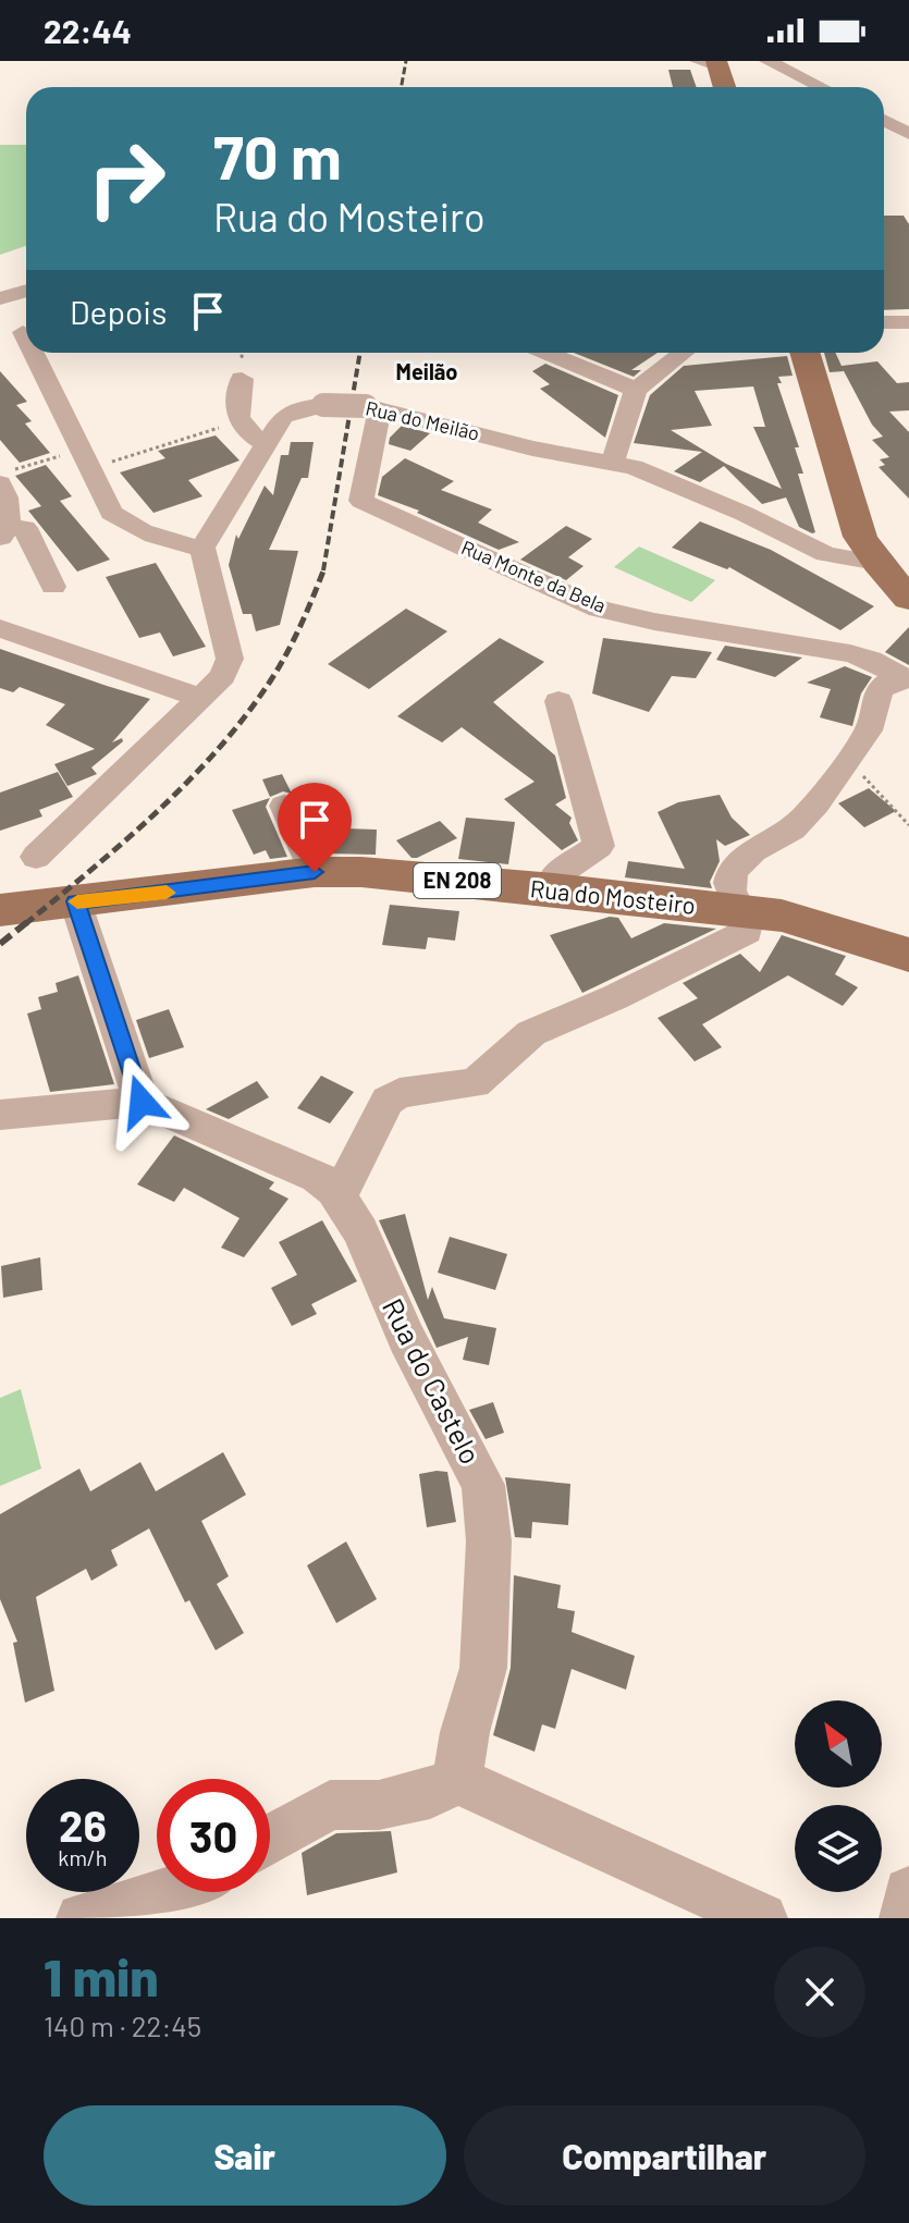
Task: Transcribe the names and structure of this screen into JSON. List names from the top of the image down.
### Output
{
  "streets": {
    "main road": ["EN 208", "Rua do Mosteiro"],
    "street": ["Rua do Meilão", "Rua Monte da Bela", "Rua do Castelo"]
  },
  "crossings": [
    ["Rua do Meilão", "Rua Monte da Bela"]
  ],
  "districts": ["Meilão"],
  "north": "top left",
  "page": {
    "status": "22:44",
    "turn": ["70 m", "Rua do Mosteiro"],
    "then": "Depois",
    "speed": "26 km/h",
    "limit": "30",
    "heading": ["1 min", "140 m · 22:45"],
    "buttons": ["Sair", "Compartilhar"]
  }
}
